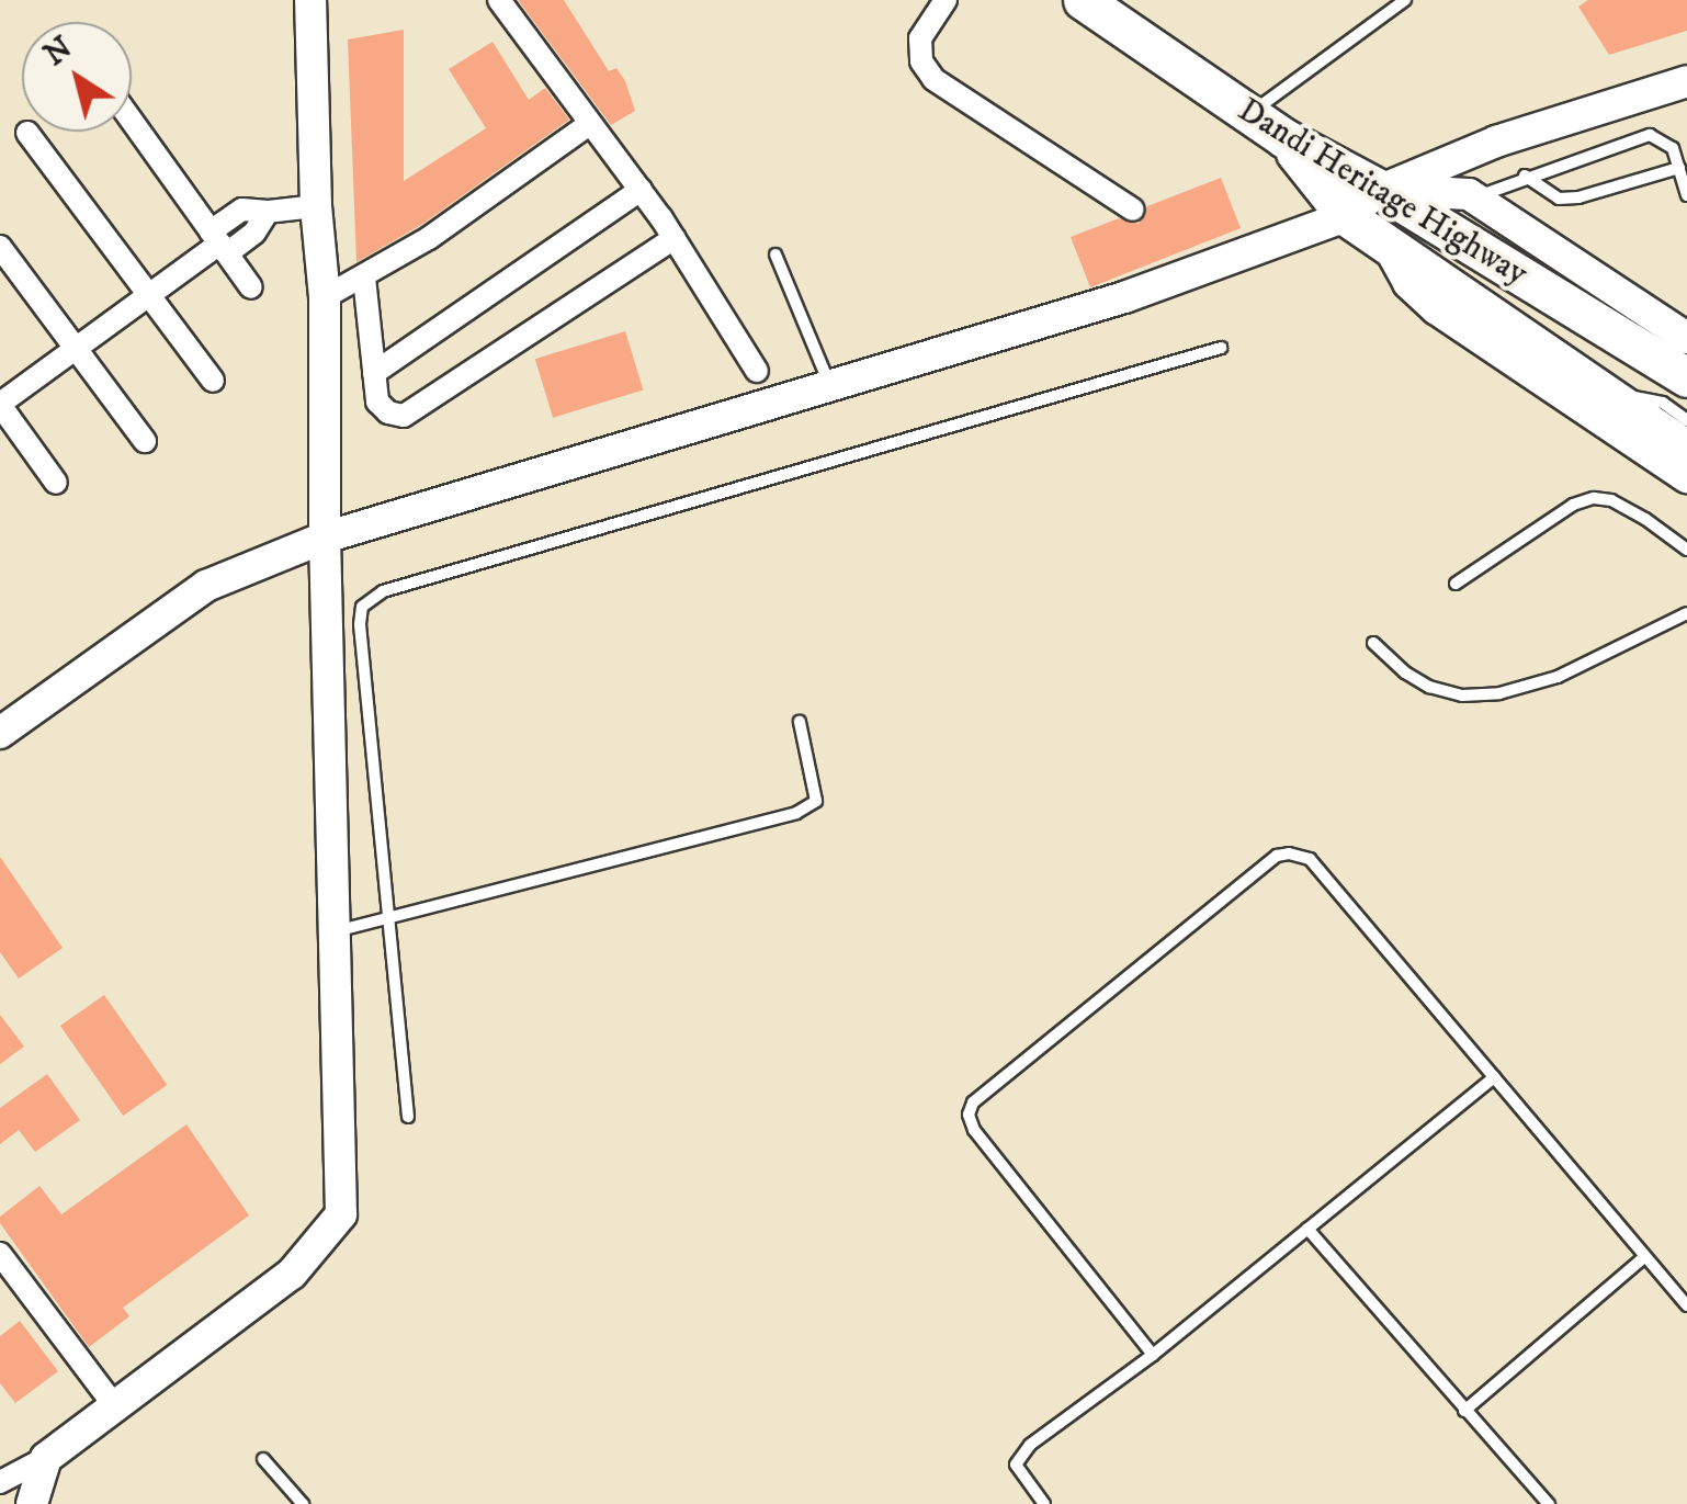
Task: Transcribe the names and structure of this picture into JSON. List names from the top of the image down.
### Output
{
  "streets": {
    "highway": ["Dandi Heritage Highway"]
  },
  "north": "top left"
}
